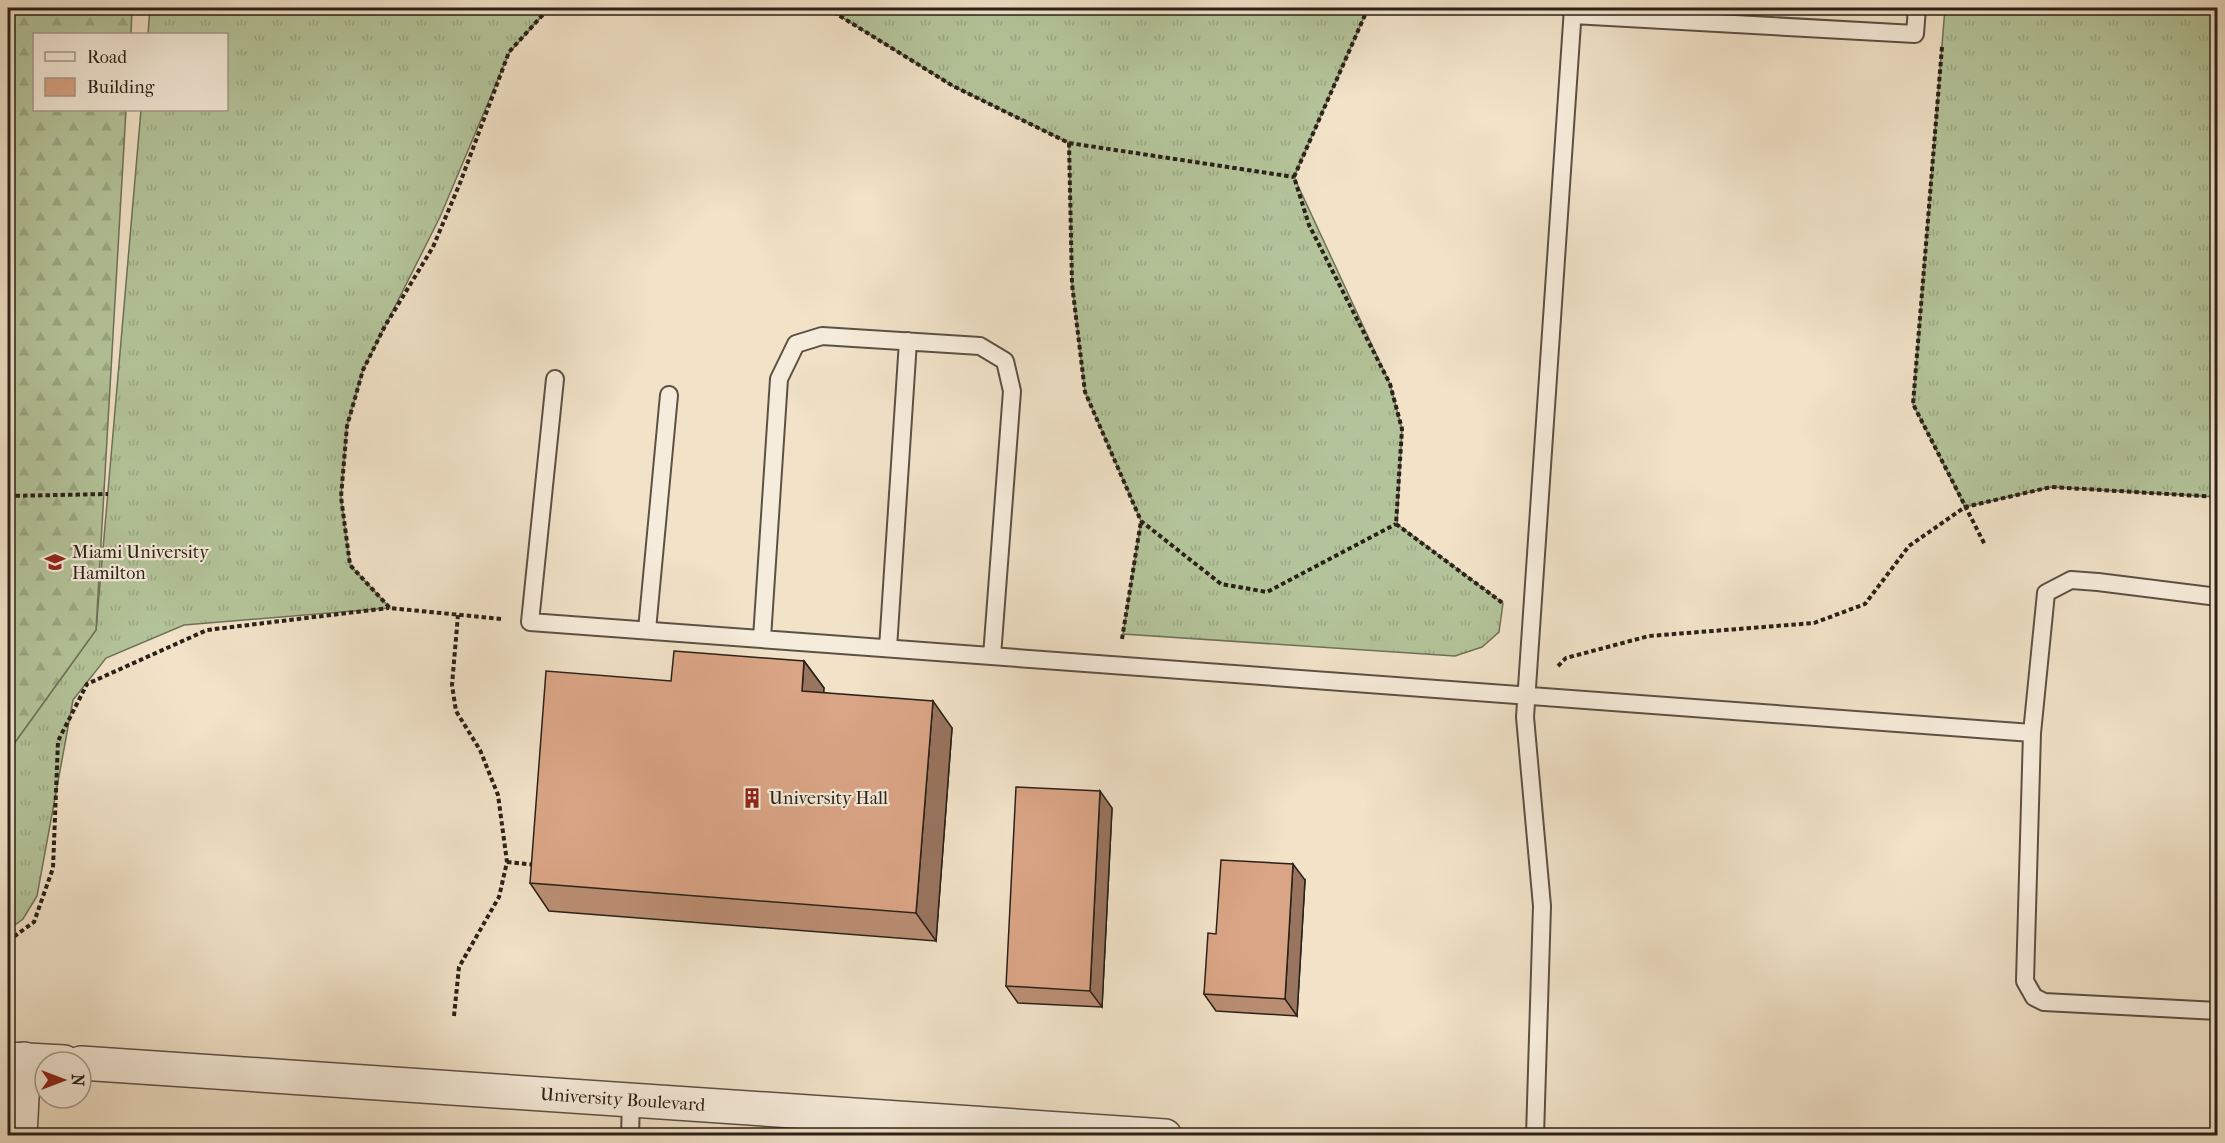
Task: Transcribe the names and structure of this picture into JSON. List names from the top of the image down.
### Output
{
  "streets": {
    "street": ["University Boulevard"]
  },
  "places": {
    "school or university": ["Miami University Hamilton"],
    "building": ["University Hall"]
  },
  "legend": ["Road", "Building"],
  "north": "right"
}
